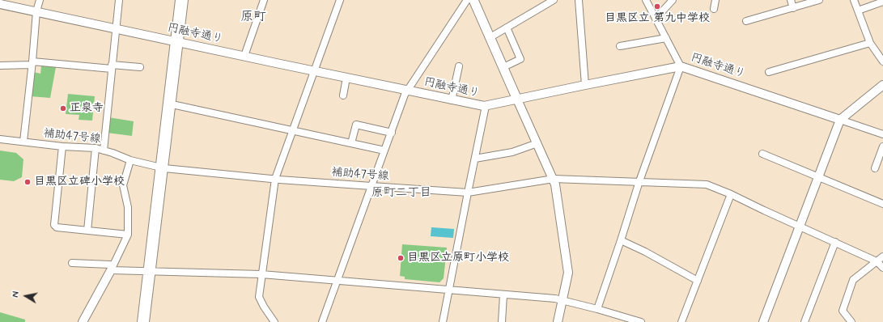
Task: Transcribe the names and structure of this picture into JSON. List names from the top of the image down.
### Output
{
  "streets": {
    "street": ["円融寺通り", "補助47号線"]
  },
  "districts": ["原町", "原町二丁目"],
  "places": [
    "目黒区立 第九中学校",
    "正泉寺",
    "目黒区立碑小学校",
    "目黒区立原町小学校"
  ],
  "north": "left"
}
